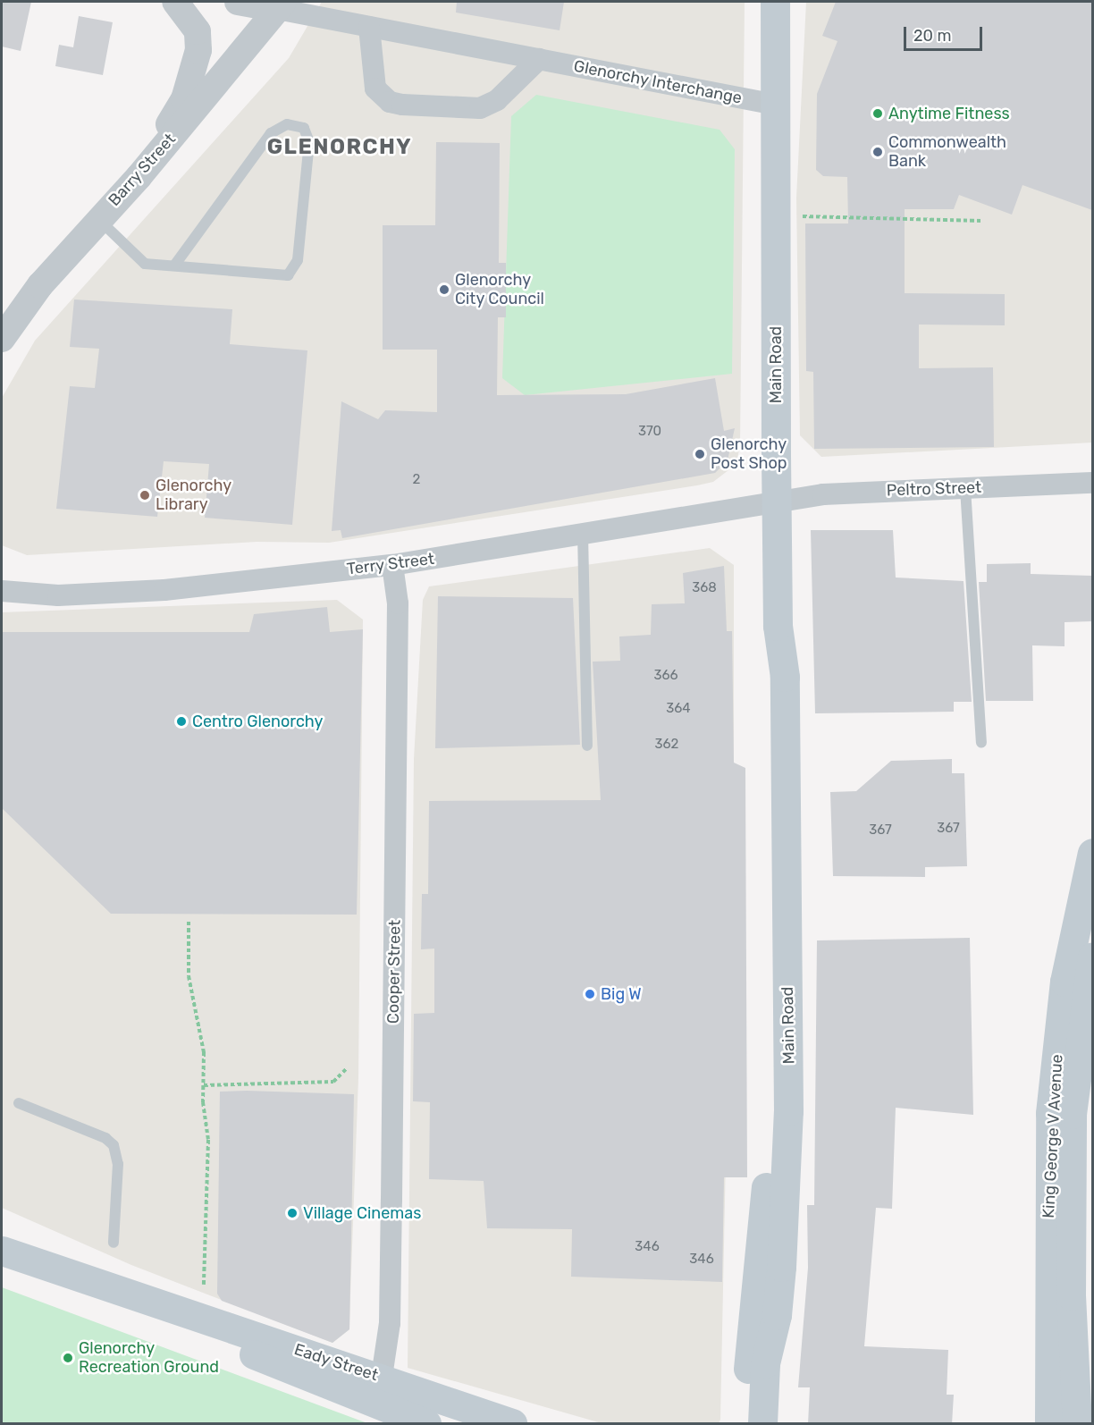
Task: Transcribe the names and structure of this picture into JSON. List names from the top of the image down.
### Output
{
  "streets": {
    "main road": ["Main Road", "King George V Avenue", "Eady Street"],
    "street": [
      "Glenorchy Interchange",
      "Barry Street",
      "Peltro Street",
      "Terry Street",
      "Cooper Street"
    ]
  },
  "crossings": [
    ["Glenorchy Interchange", "Barry Street"],
    ["Glenorchy Interchange", "Main Road"],
    ["Main Road", "Peltro Street"],
    ["Main Road", "Terry Street"],
    ["Peltro Street", "Terry Street"],
    ["Terry Street", "Cooper Street"],
    ["Cooper Street", "Eady Street"]
  ],
  "districts": ["GLENORCHY"],
  "places": [
    "Anytime Fitness",
    "Commonwealth Bank",
    "Glenorchy City Council",
    "Glenorchy Post Shop",
    "Glenorchy Library",
    "Centro Glenorchy",
    "Big W",
    "Village Cinemas",
    "Glenorchy Recreation Ground"
  ],
  "house_numbers": [
    "370",
    "2",
    "368",
    "366",
    "364",
    "362",
    "367",
    "367",
    "346",
    "346"
  ],
  "scale_bar": "20 m"
}
